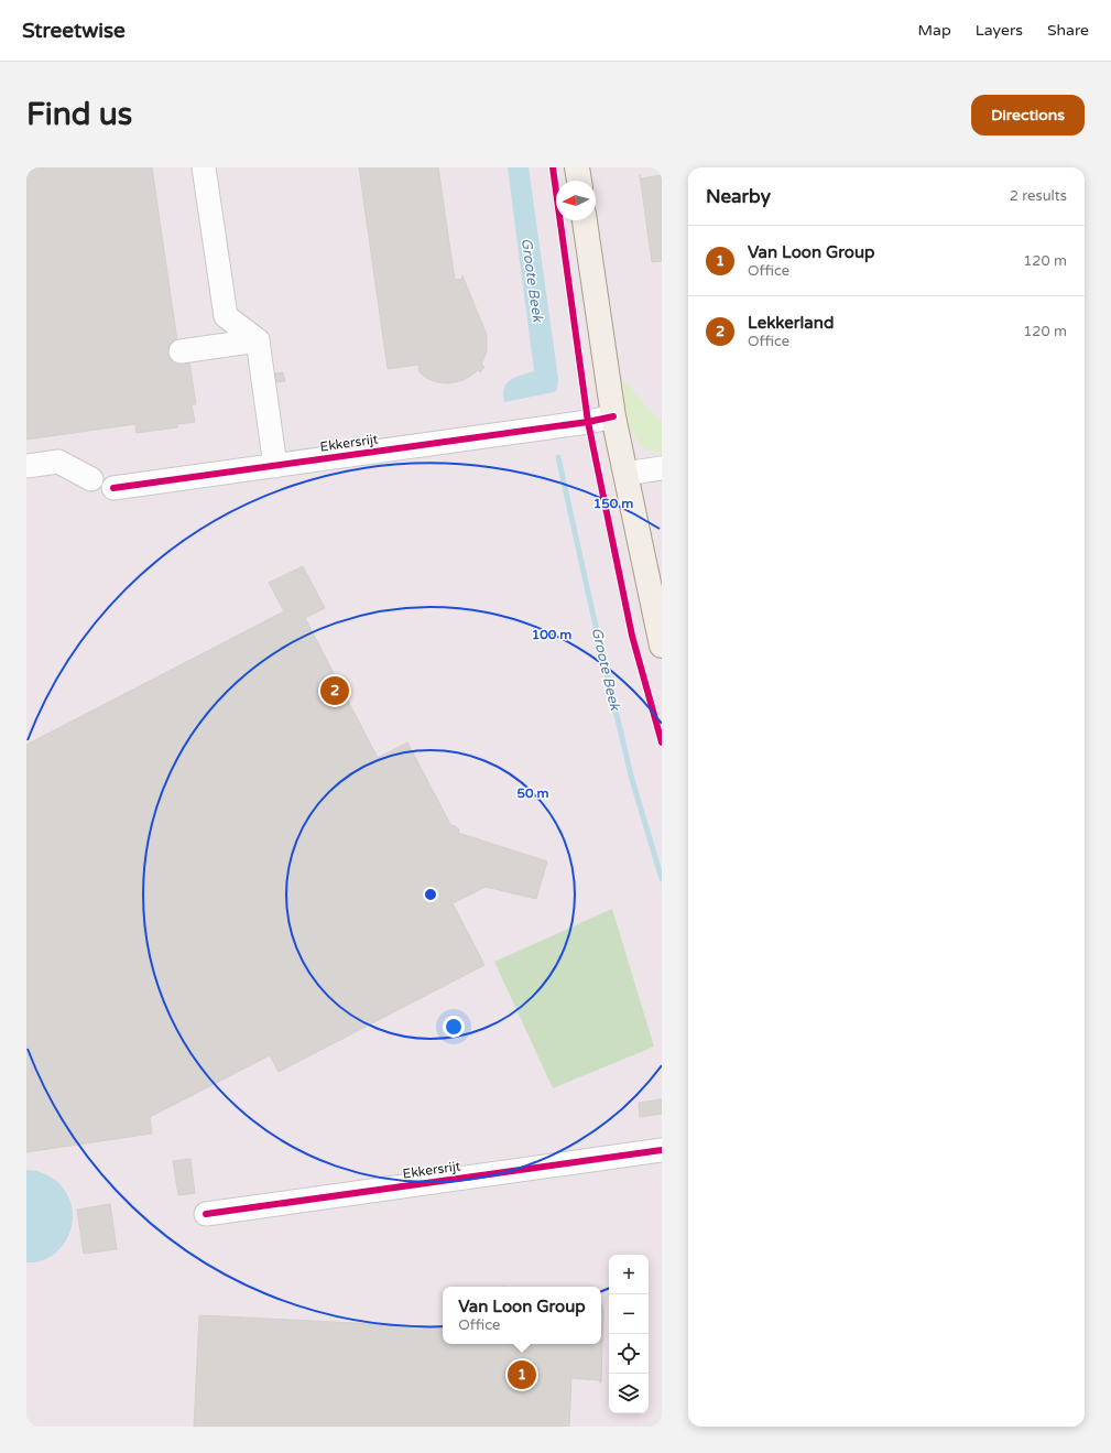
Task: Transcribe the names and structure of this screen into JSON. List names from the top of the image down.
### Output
{
  "streets": {
    "street": ["Ekkersrijt"]
  },
  "water": ["Groote Beek"],
  "north": "left",
  "page": {
    "header": "Streetwise",
    "nav": ["Map", "Layers", "Share"],
    "buttons": "Directions",
    "title": "Find us",
    "heading": ["Nearby", "2 results"],
    "list": [
      {
        "mark": "1",
        "name": "Van Loon Group",
        "note": "Office",
        "value": "120 m"
      },
      {
        "mark": "2",
        "name": "Lekkerland",
        "note": "Office",
        "value": "120 m"
      }
    ],
    "pins": ["2", "1"],
    "map_buttons": ["+", "−"],
    "popup": ["Van Loon Group", "Office"]
  },
  "rings": ["150 m", "100 m", "50 m"]
}
